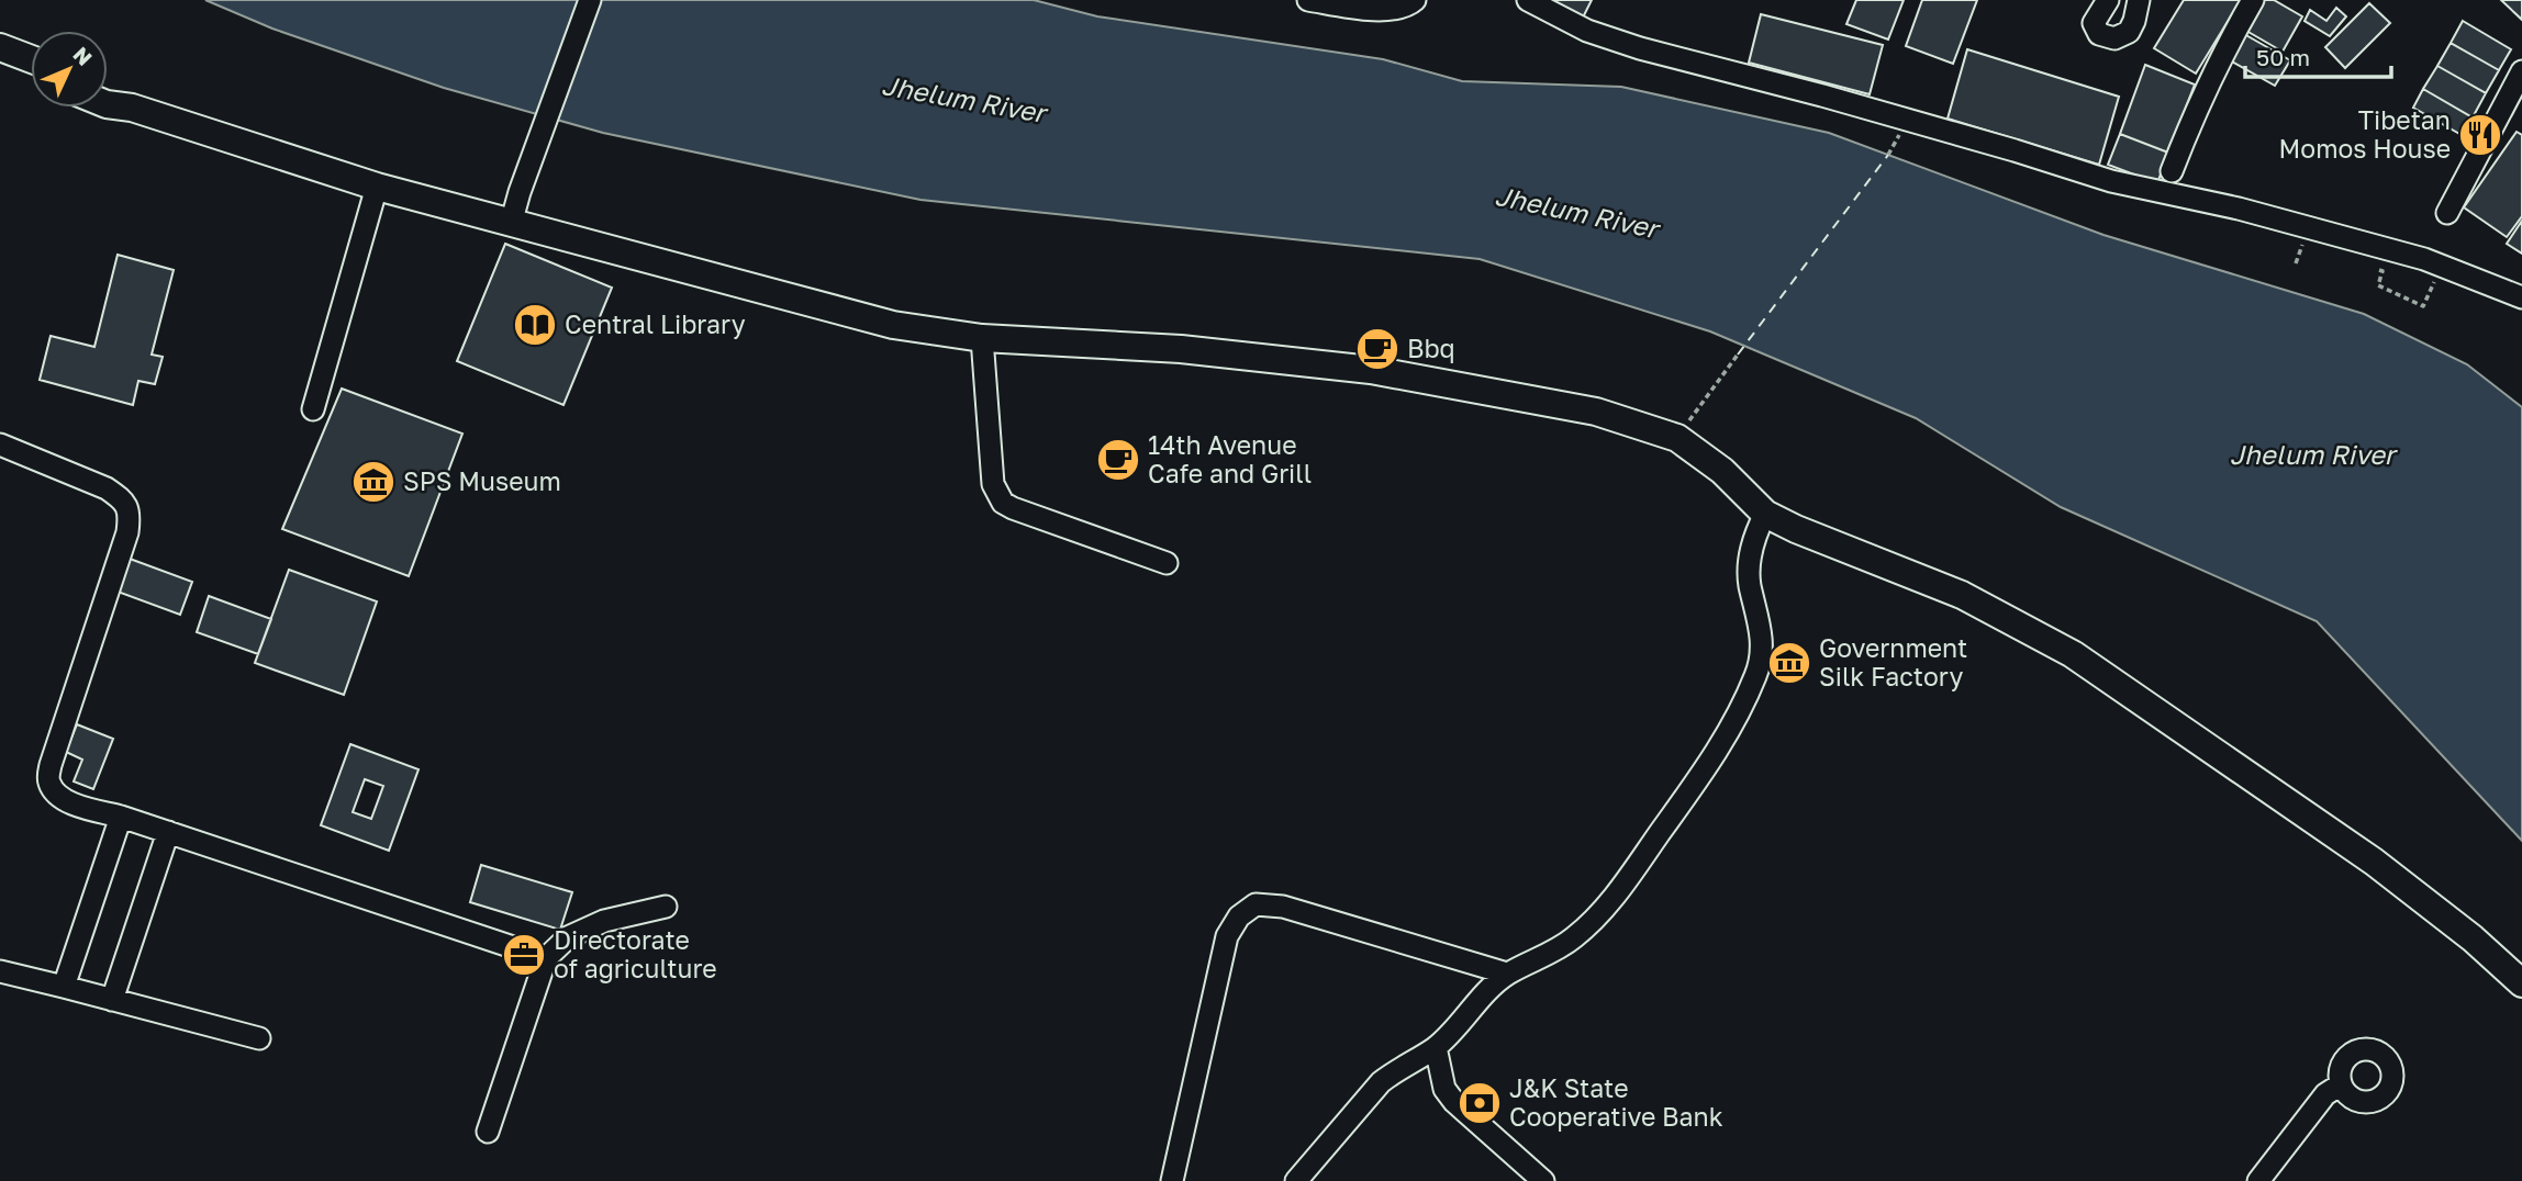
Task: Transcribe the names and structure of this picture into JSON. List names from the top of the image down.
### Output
{
  "water": ["Jhelum River"],
  "places": {
    "restaurant": ["Tibetan Momos House"],
    "library": ["Central Library"],
    "cafe": ["Bbq", "14th Avenue Cafe and Grill"],
    "museum": ["SPS Museum", "Government Silk Factory"],
    "office": ["Directorate of agriculture"],
    "bank": ["J&K State Cooperative Bank"]
  },
  "scale_bar": "50 m",
  "north": "top right"
}
